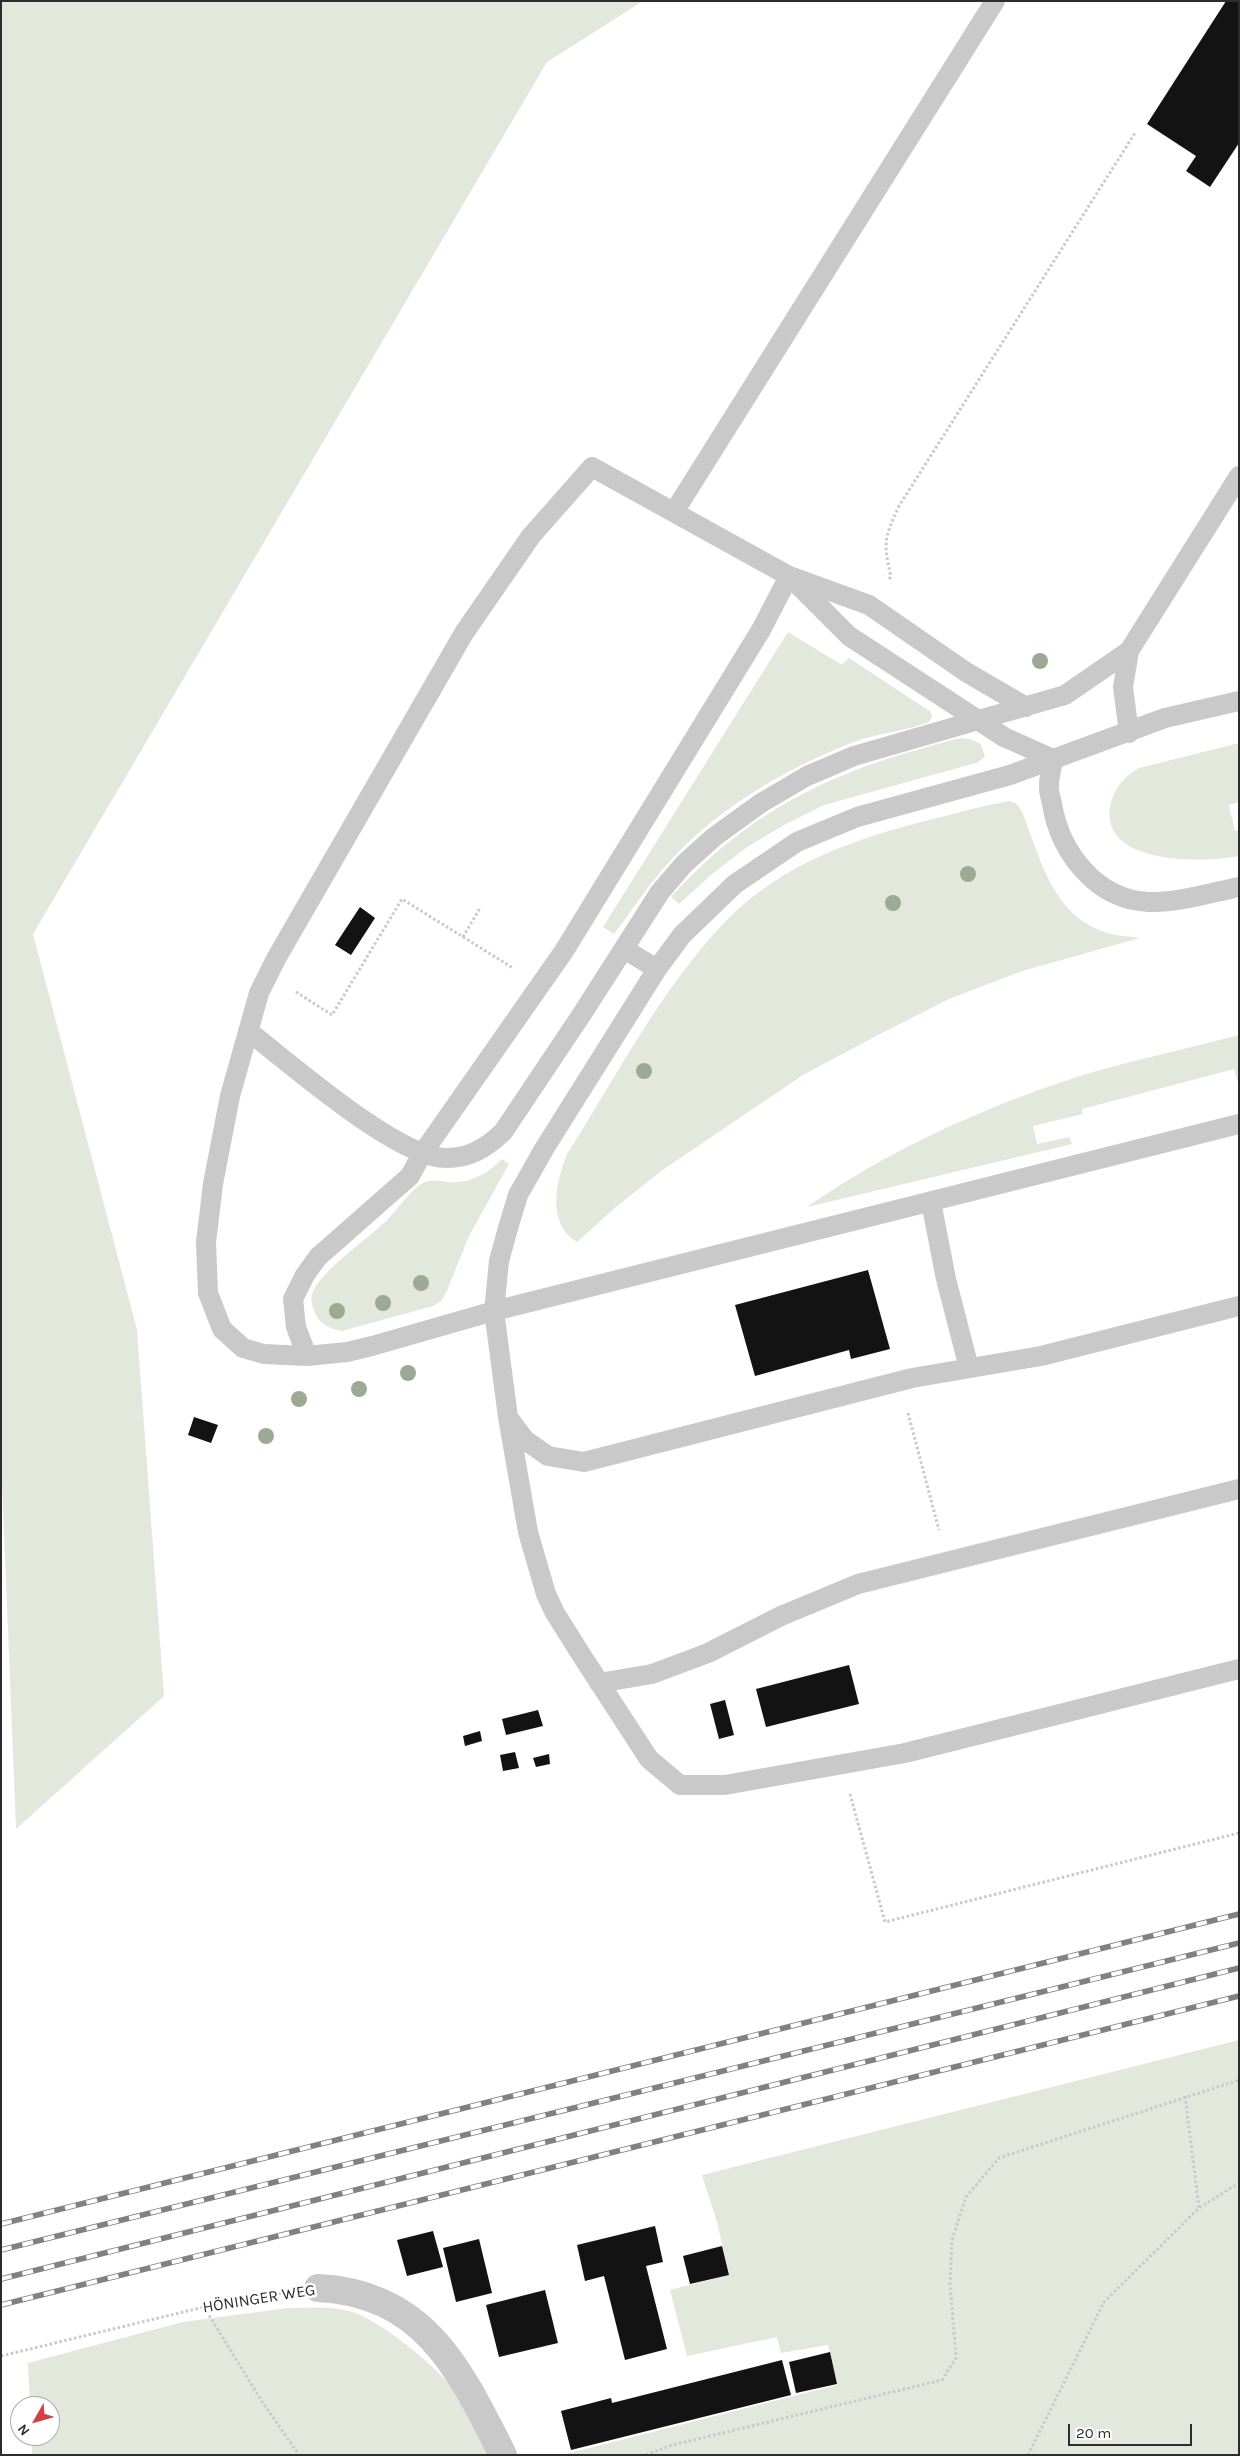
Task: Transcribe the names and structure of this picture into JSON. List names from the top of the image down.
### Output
{
  "streets": {
    "street": ["HÖNINGER WEG"]
  },
  "scale_bar": "20 m",
  "north": "bottom left"
}
